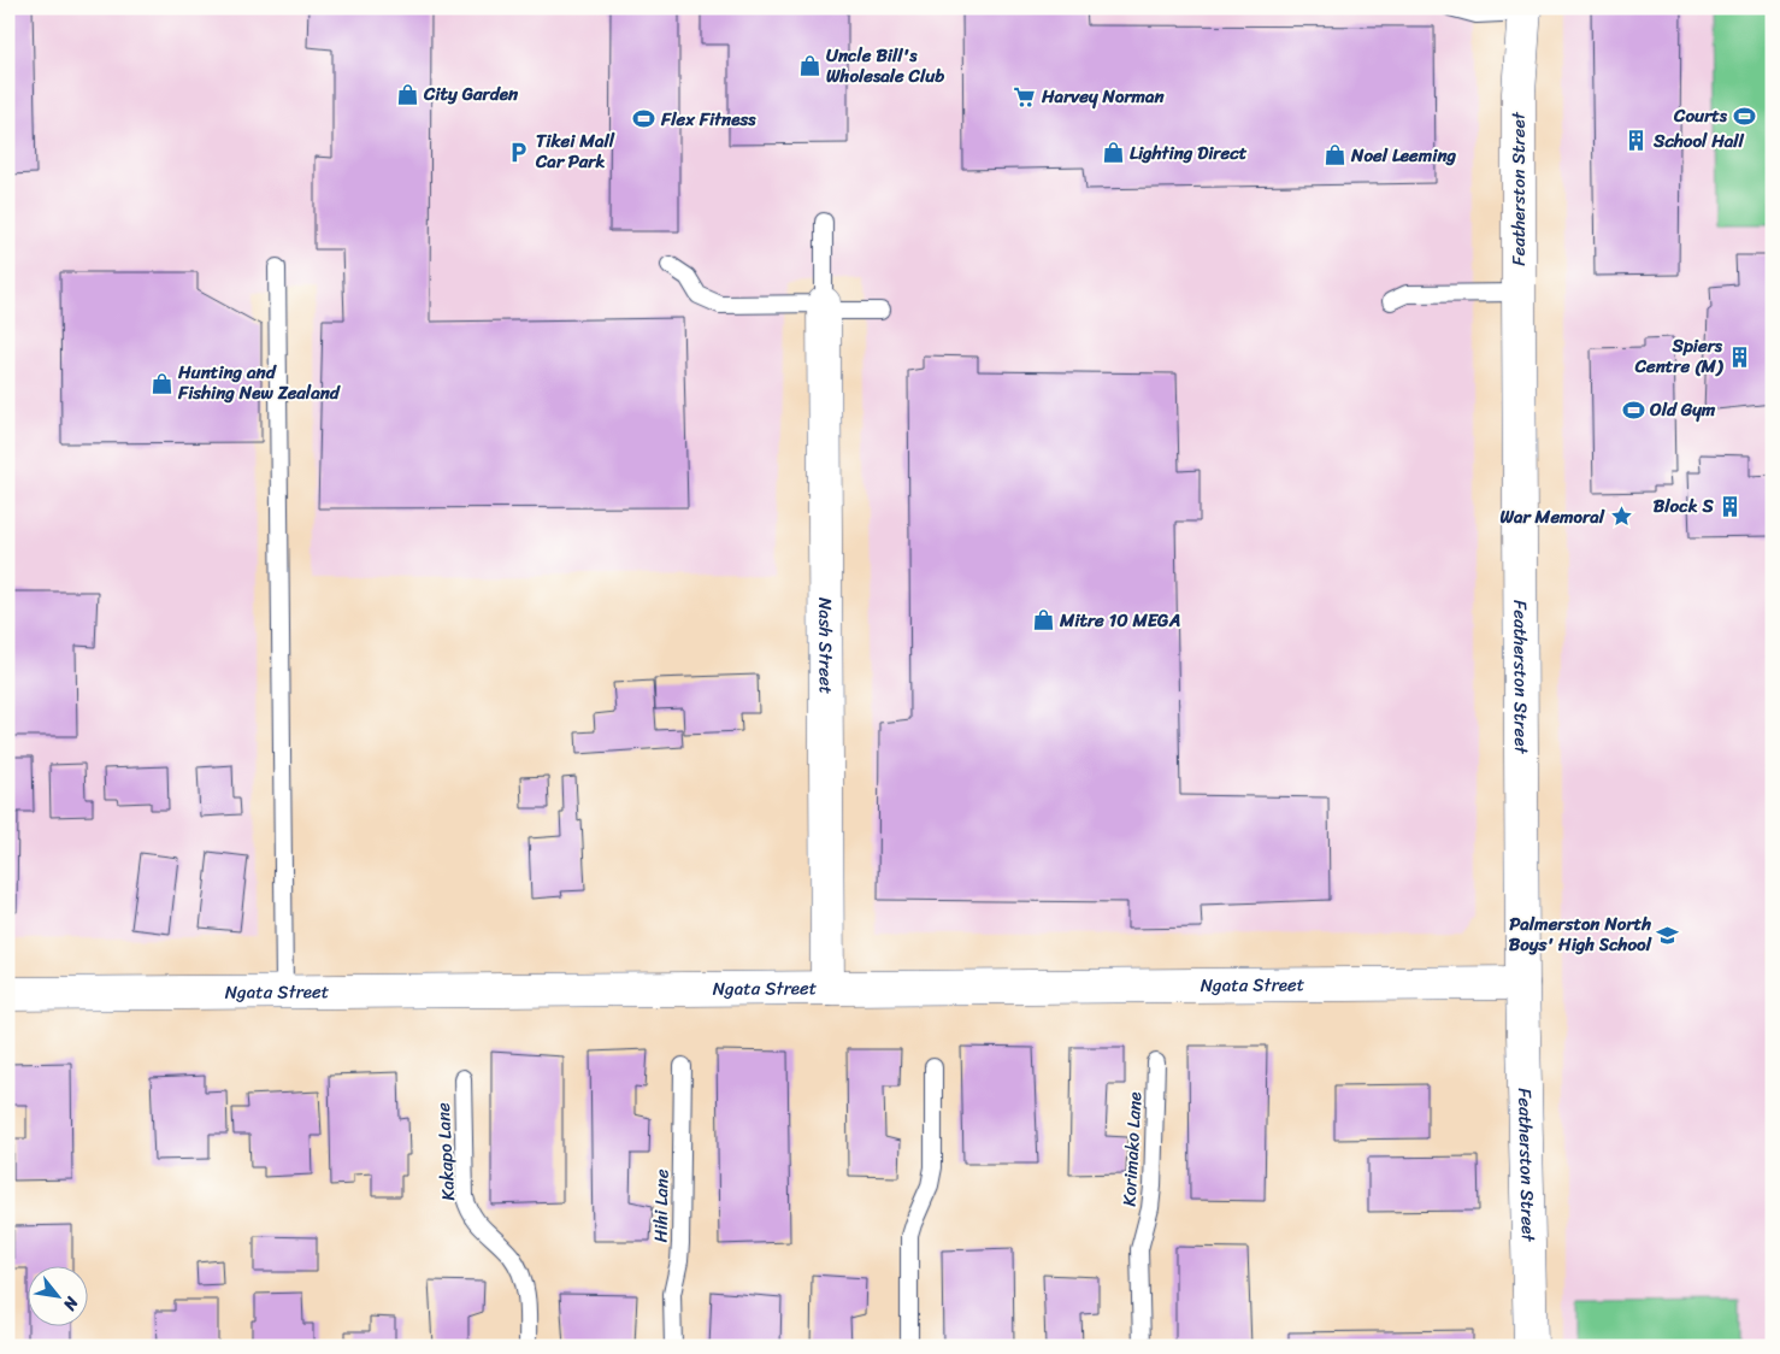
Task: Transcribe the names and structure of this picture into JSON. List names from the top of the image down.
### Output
{
  "streets": {
    "street": ["Featherston Street", "Nash Street", "Ngata Street"],
    "lane": ["Korimako Lane", "Kakapo Lane", "Hihi Lane"]
  },
  "crossings": [
    ["Featherston Street", "Ngata Street"],
    ["Nash Street", "Ngata Street"]
  ],
  "places": {
    "shop": [
      "Uncle Bill's Wholesale Club",
      "City Garden",
      "Lighting Direct",
      "Noel Leeming",
      "Hunting and Fishing New Zealand",
      "Mitre 10 MEGA"
    ],
    "supermarket": ["Harvey Norman"],
    "sports": ["Courts", "Flex Fitness", "Old Gym"],
    "building": ["School Hall", "Spiers Centre (M)", "Block S"],
    "parking": ["Tikei Mall Car Park"],
    "place": ["War Memoral"],
    "school or university": ["Palmerston North Boys' High School"]
  },
  "north": "bottom right"
}
